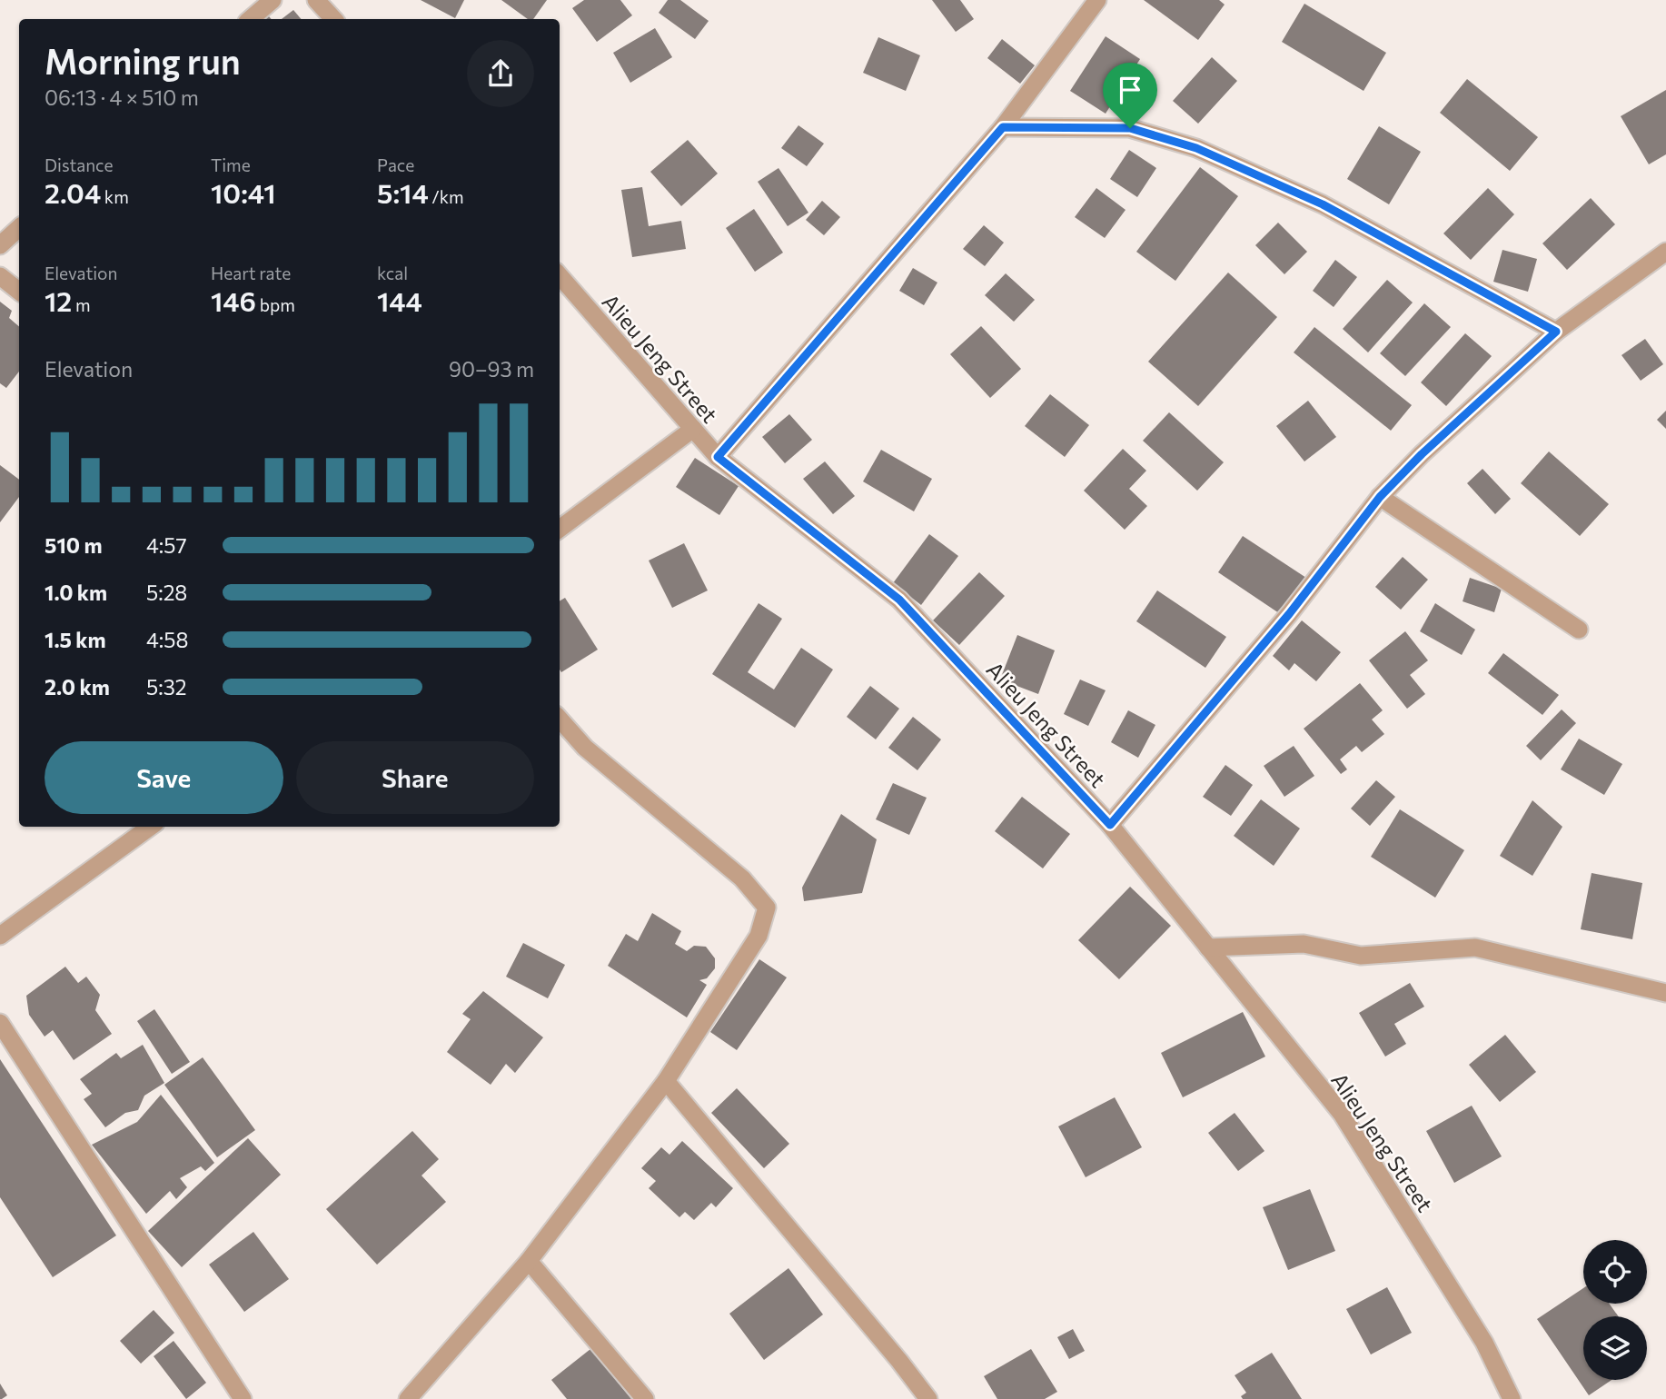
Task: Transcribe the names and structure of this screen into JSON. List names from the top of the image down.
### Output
{
  "streets": {
    "street": ["Alieu Jeng Street"]
  },
  "page": {
    "heading": ["Morning run", "06:13 · 4 × 510 m"],
    "stats": [
      ["Distance", "2.04 km"],
      ["Time", "10:41"],
      ["Pace", "5:14 /km"],
      ["Elevation", "12 m"],
      ["Heart rate", "146 bpm"],
      ["kcal", "144"]
    ],
    "chart": ["Elevation", "90–93 m"],
    "list": [
      {
        "name": "510 m",
        "note": "4:57"
      },
      {
        "name": "1.0 km",
        "note": "5:28"
      },
      {
        "name": "1.5 km",
        "note": "4:58"
      },
      {
        "name": "2.0 km",
        "note": "5:32"
      }
    ],
    "buttons": ["Save", "Share"]
  }
}
